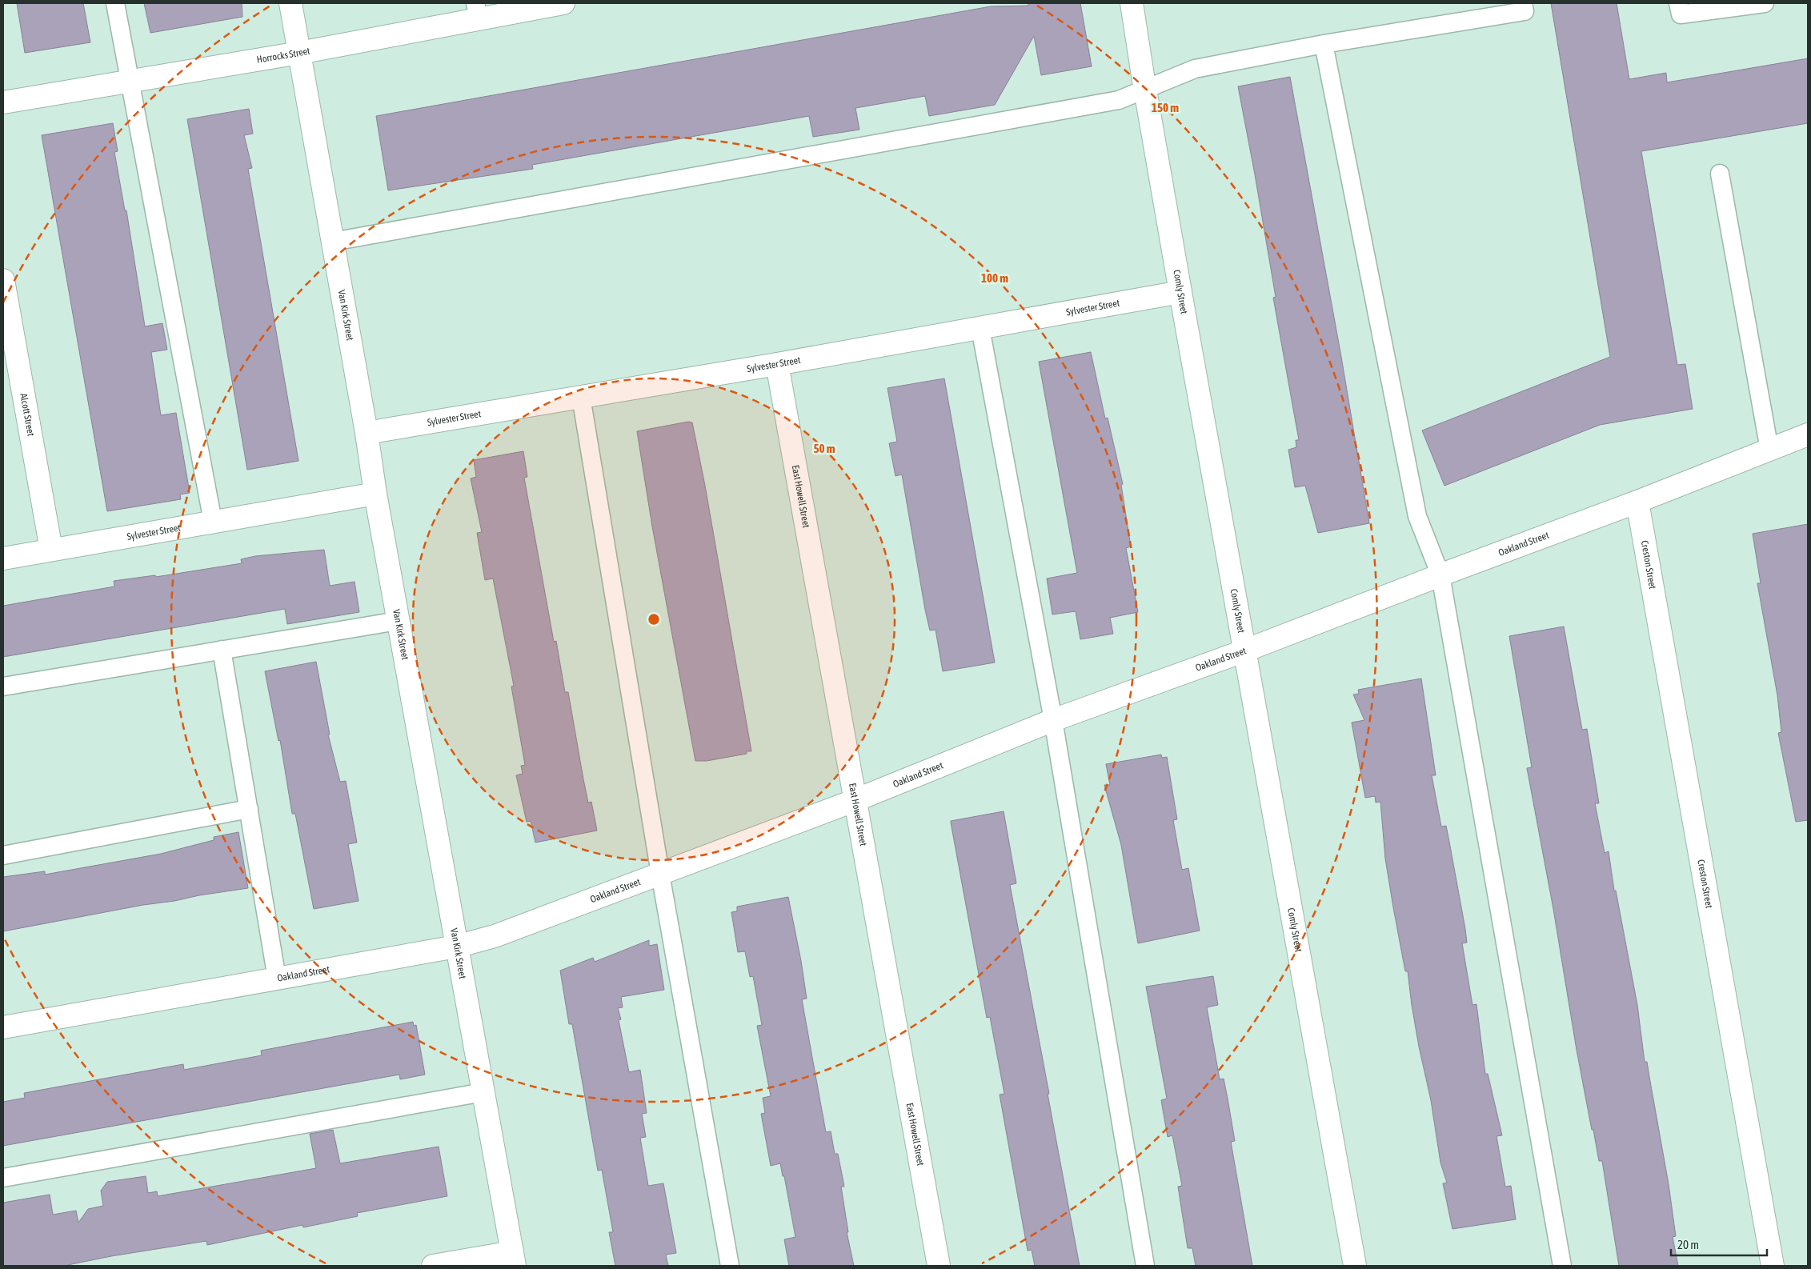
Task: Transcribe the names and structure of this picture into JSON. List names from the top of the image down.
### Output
{
  "streets": {
    "street": [
      "Horrocks Street",
      "Comly Street",
      "Sylvester Street",
      "Van Kirk Street",
      "Alcott Street",
      "East Howell Street",
      "Oakland Street",
      "Creston Street"
    ]
  },
  "crossings": [
    ["Horrocks Street", "Van Kirk Street"],
    ["Comly Street", "Sylvester Street"],
    ["Comly Street", "Oakland Street"],
    ["Sylvester Street", "Van Kirk Street"],
    ["Sylvester Street", "Alcott Street"],
    ["Sylvester Street", "East Howell Street"],
    ["Van Kirk Street", "Oakland Street"],
    ["East Howell Street", "Oakland Street"],
    ["Oakland Street", "Creston Street"]
  ],
  "scale_bar": "20 m",
  "rings": ["150 m", "100 m", "50 m"]
}
